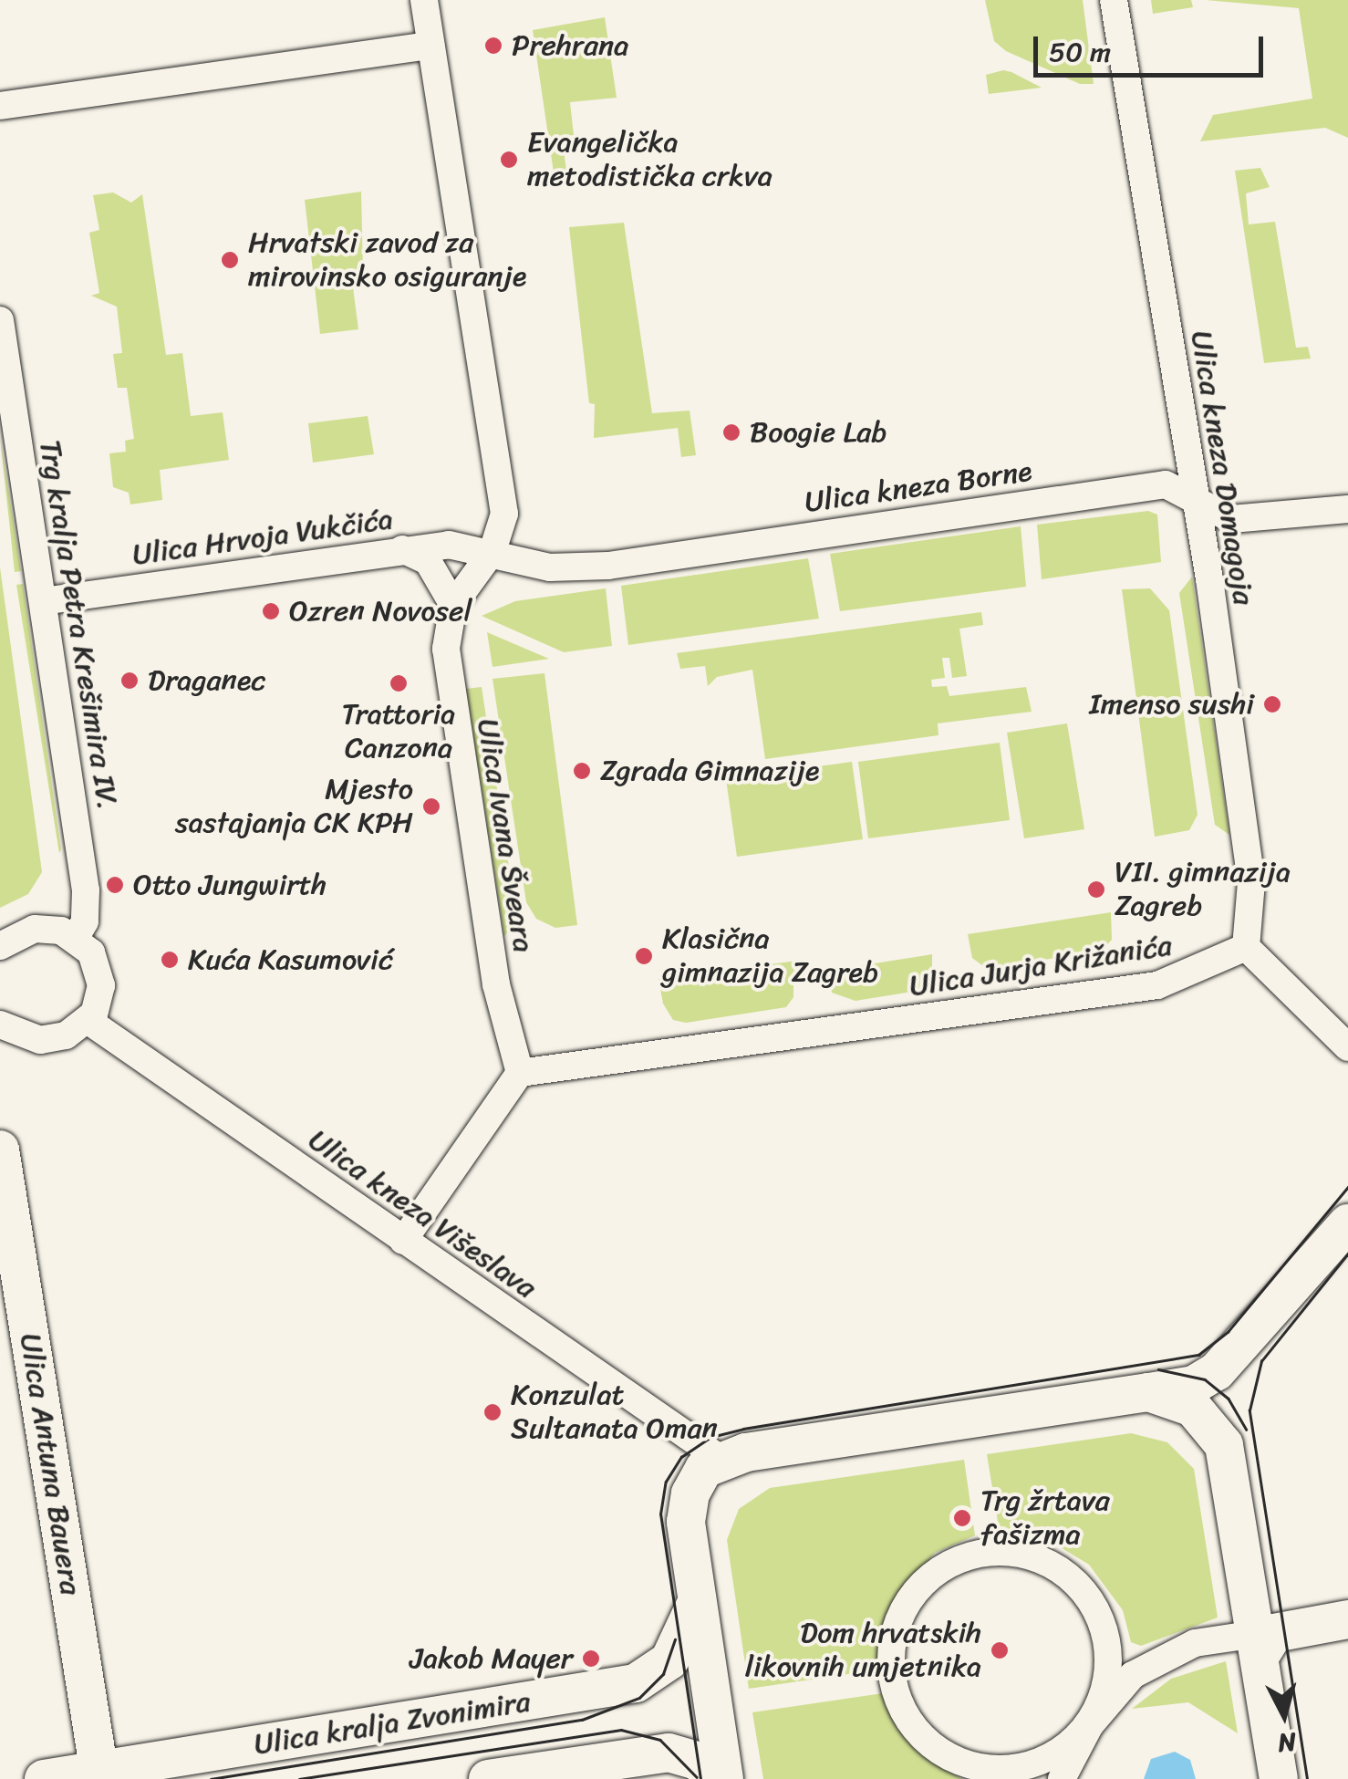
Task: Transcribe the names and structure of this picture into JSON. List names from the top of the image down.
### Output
{
  "streets": {
    "main road": ["Ulica Antuna Bauera", "Ulica kralja Zvonimira"],
    "street": [
      "Ulica kneza Domagoja",
      "Ulica kneza Borne",
      "Ulica Hrvoja Vukčića",
      "Trg kralja Petra Krešimira IV.",
      "Ulica Ivana Šveara",
      "Ulica Jurja Križanića",
      "Ulica kneza Višeslava"
    ]
  },
  "crossings": [
    ["Ulica kneza Domagoja", "Ulica kneza Borne"],
    ["Ulica kneza Domagoja", "Ulica Jurja Križanića"],
    ["Ulica kneza Borne", "Ulica Hrvoja Vukčića"],
    ["Ulica kneza Borne", "Ulica Ivana Šveara"],
    ["Ulica Hrvoja Vukčića", "Trg kralja Petra Krešimira IV."],
    ["Ulica Hrvoja Vukčića", "Ulica Ivana Šveara"],
    ["Ulica Ivana Šveara", "Ulica Jurja Križanića"],
    ["Ulica Antuna Bauera", "Ulica kralja Zvonimira"]
  ],
  "places": [
    "Prehrana",
    "Evangelička metodistička crkva",
    "Hrvatski zavod za mirovinsko osiguranje",
    "Boogie Lab",
    "Ozren Novosel",
    "Draganec",
    "Trattoria Canzona",
    "Imenso sushi",
    "Zgrada Gimnazije",
    "Mjesto sastajanja CK KPH",
    "Otto Jungwirth",
    "VII. gimnazija Zagreb",
    "Klasična gimnazija Zagreb",
    "Kuća Kasumović",
    "Konzulat Sultanata Oman",
    "Trg žrtava fašizma",
    "Dom hrvatskih likovnih umjetnika",
    "Jakob Mayer"
  ],
  "scale_bar": "50 m",
  "north": "bottom"
}
